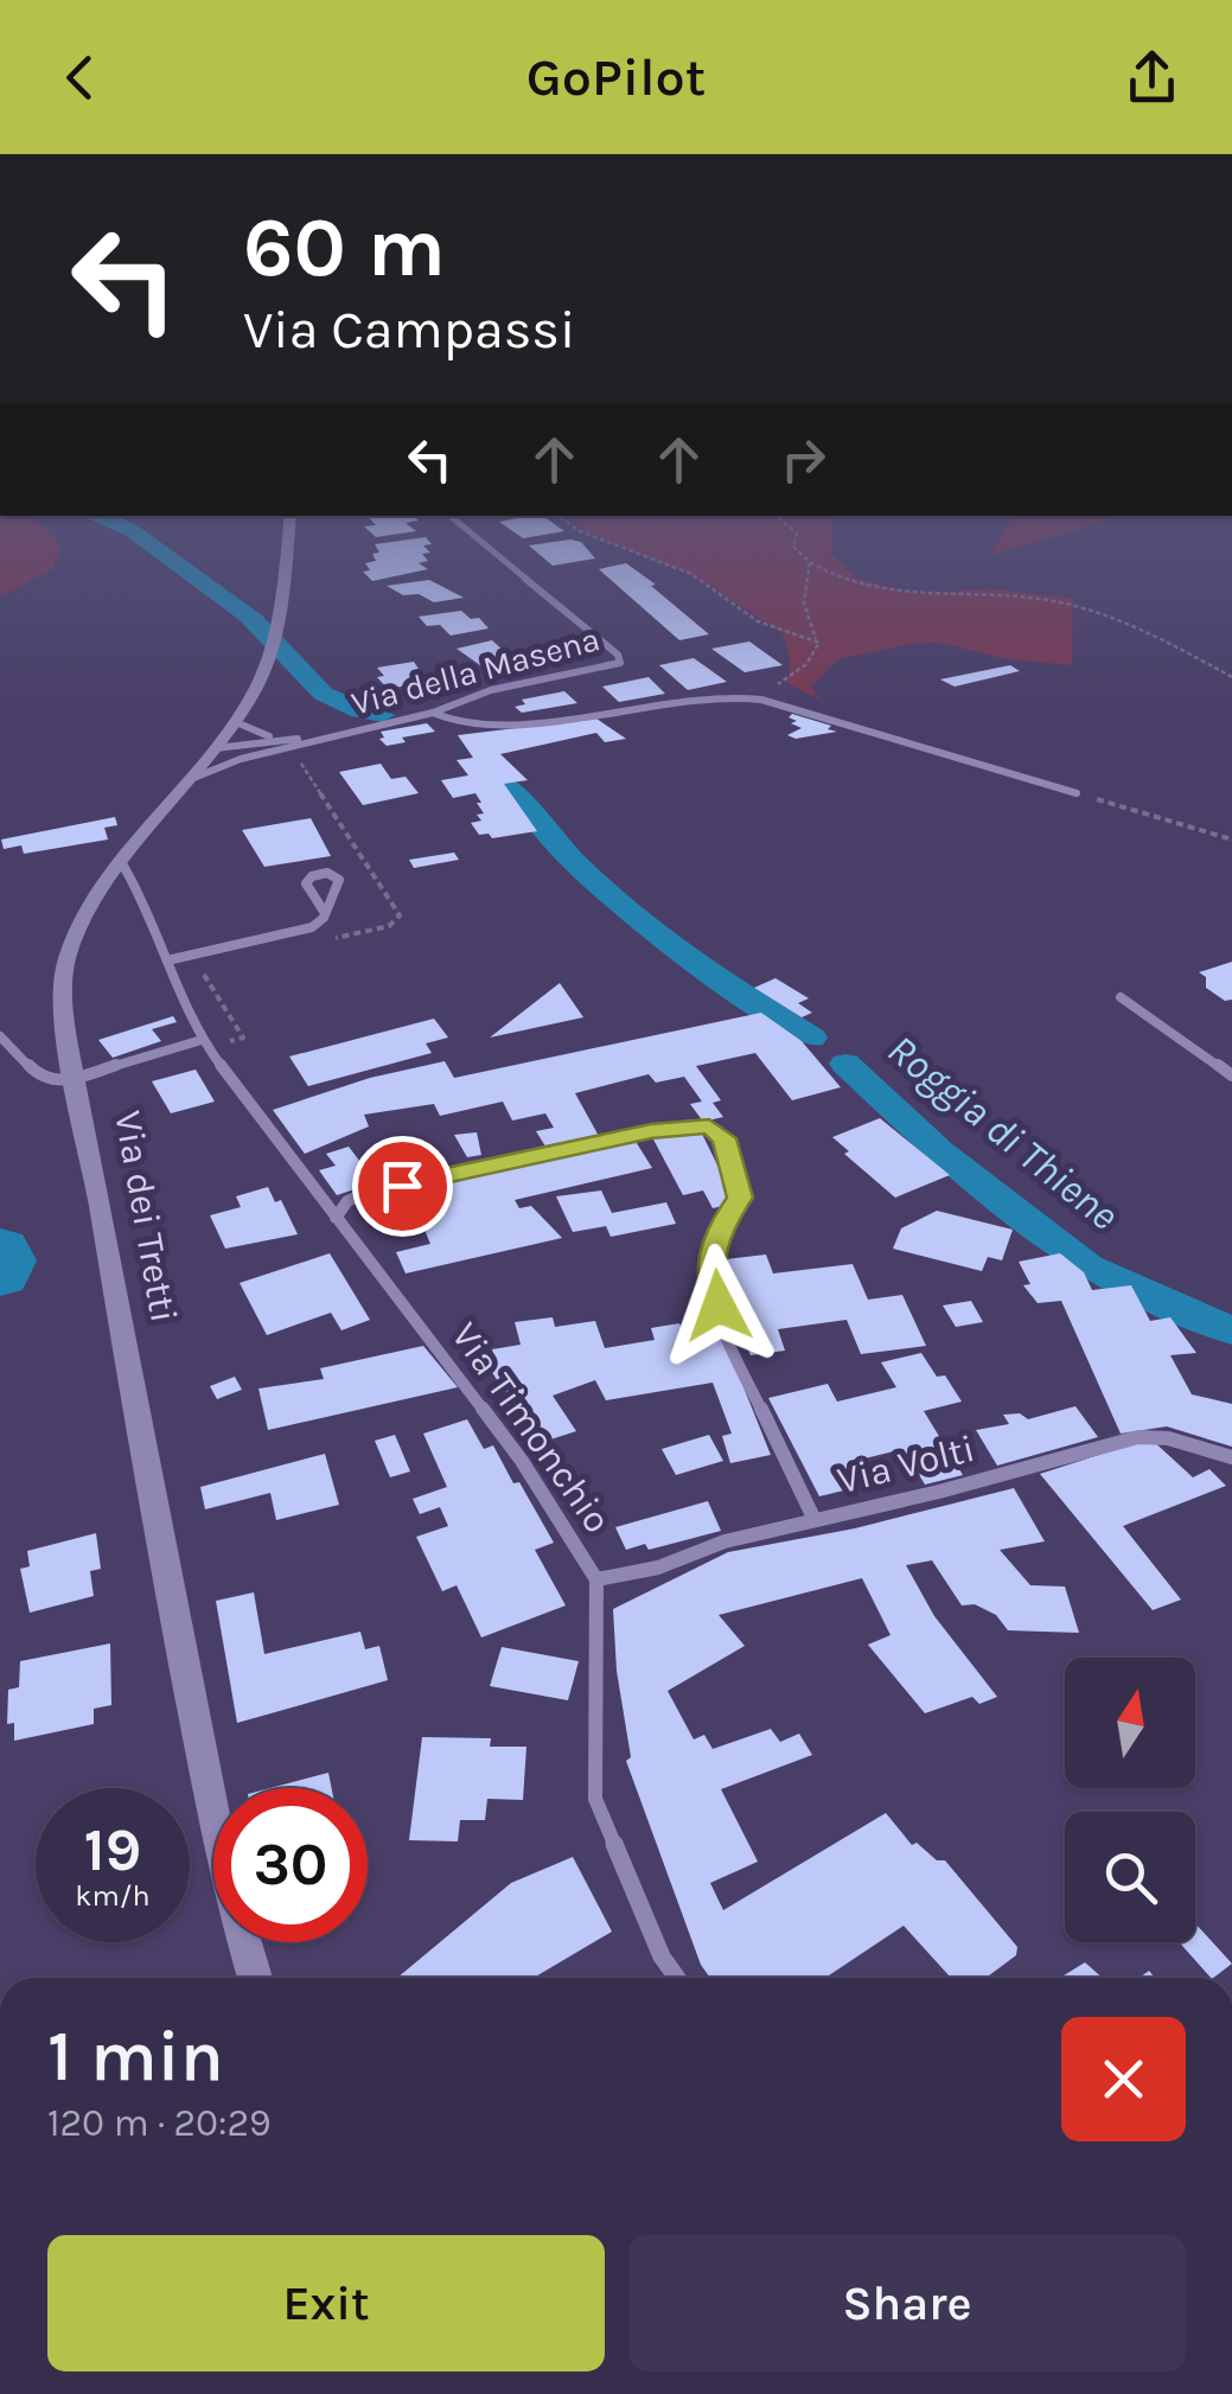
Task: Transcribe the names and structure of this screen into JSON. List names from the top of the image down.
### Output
{
  "streets": {
    "street": [
      "Via della Masena",
      "Via dei Tretti",
      "Via Timonchio",
      "Via Volti"
    ]
  },
  "crossings": [
    ["Via della Masena", "Via dei Tretti"],
    ["Via dei Tretti", "Via Timonchio"],
    ["Via Timonchio", "Via Volti"]
  ],
  "water": ["Roggia di Thiene"],
  "north": "top",
  "page": {
    "header": "GoPilot",
    "turn": ["60 m", "Via Campassi"],
    "speed": "19 km/h",
    "limit": "30",
    "heading": ["1 min", "120 m · 20:29"],
    "buttons": ["Exit", "Share"]
  }
}
